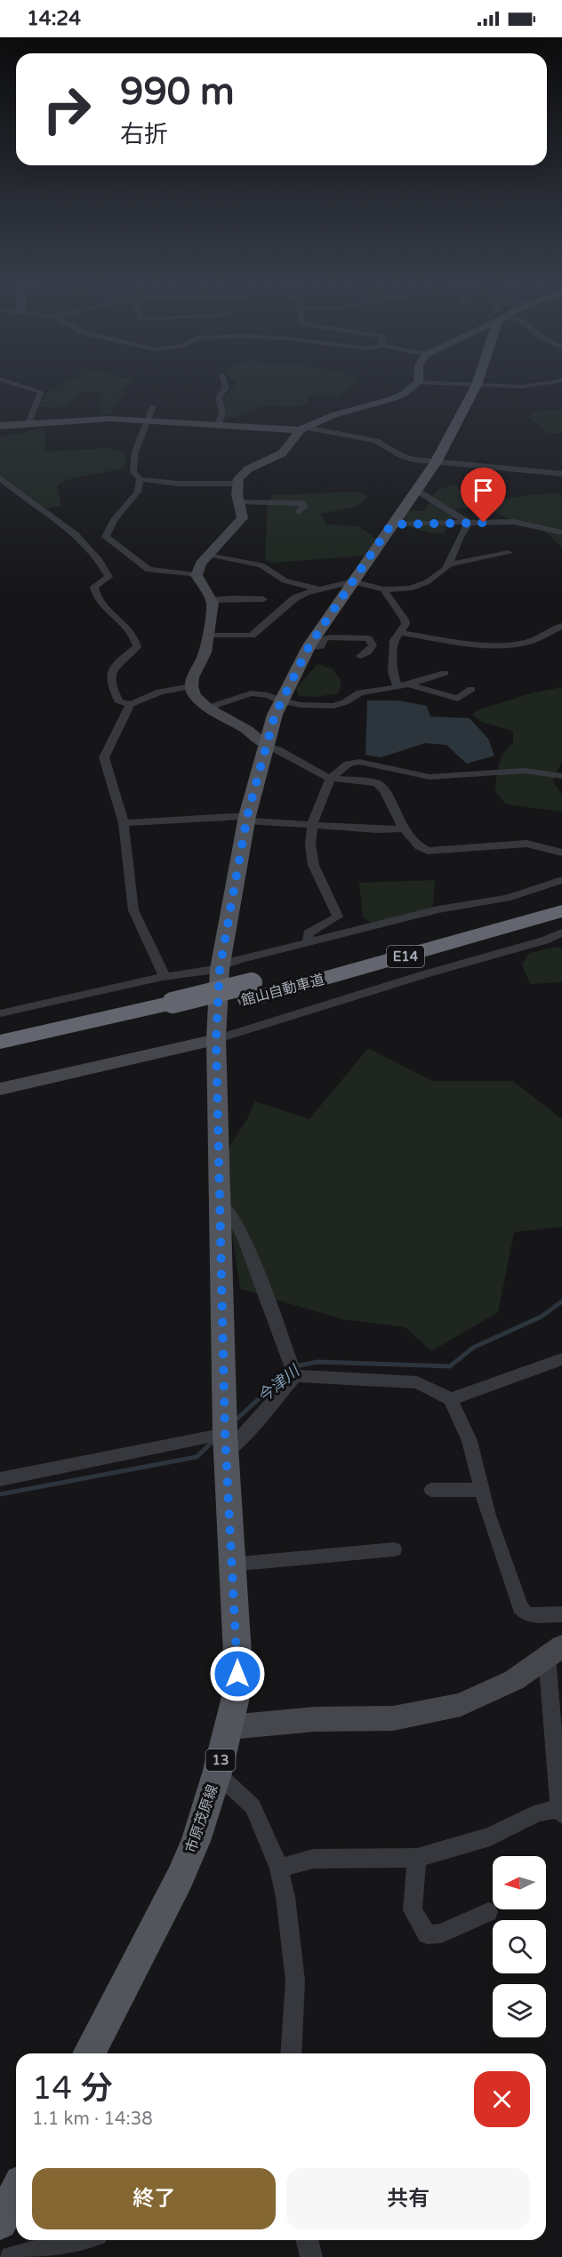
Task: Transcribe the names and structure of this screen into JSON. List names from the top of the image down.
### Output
{
  "streets": {
    "highway": ["E14", "館山自動車道"],
    "main road": ["13", "市原茂原線"]
  },
  "water": ["今津川"],
  "north": "left",
  "page": {
    "status": "14:24",
    "turn": ["990 m", "右折"],
    "heading": ["14 分", "1.1 km · 14:38"],
    "buttons": ["終了", "共有"]
  }
}
